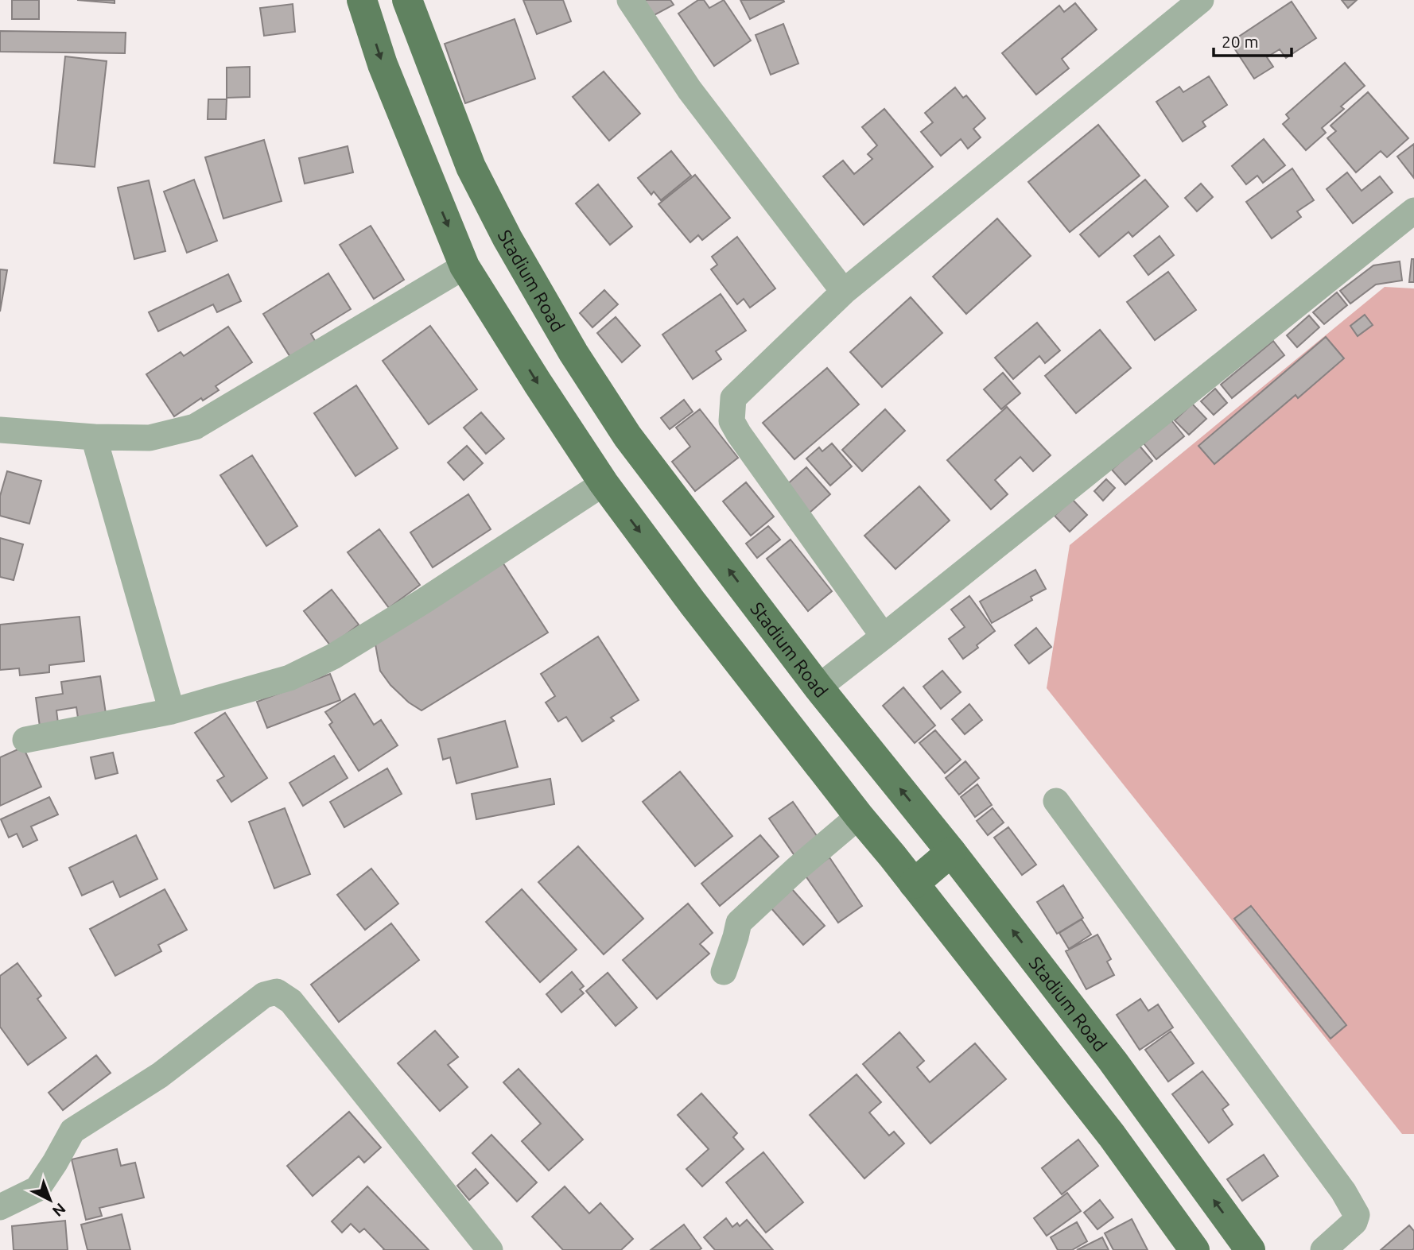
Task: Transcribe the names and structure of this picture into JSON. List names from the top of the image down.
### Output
{
  "streets": {
    "main road": ["Stadium Road"]
  },
  "scale_bar": "20 m",
  "north": "bottom right"
}
